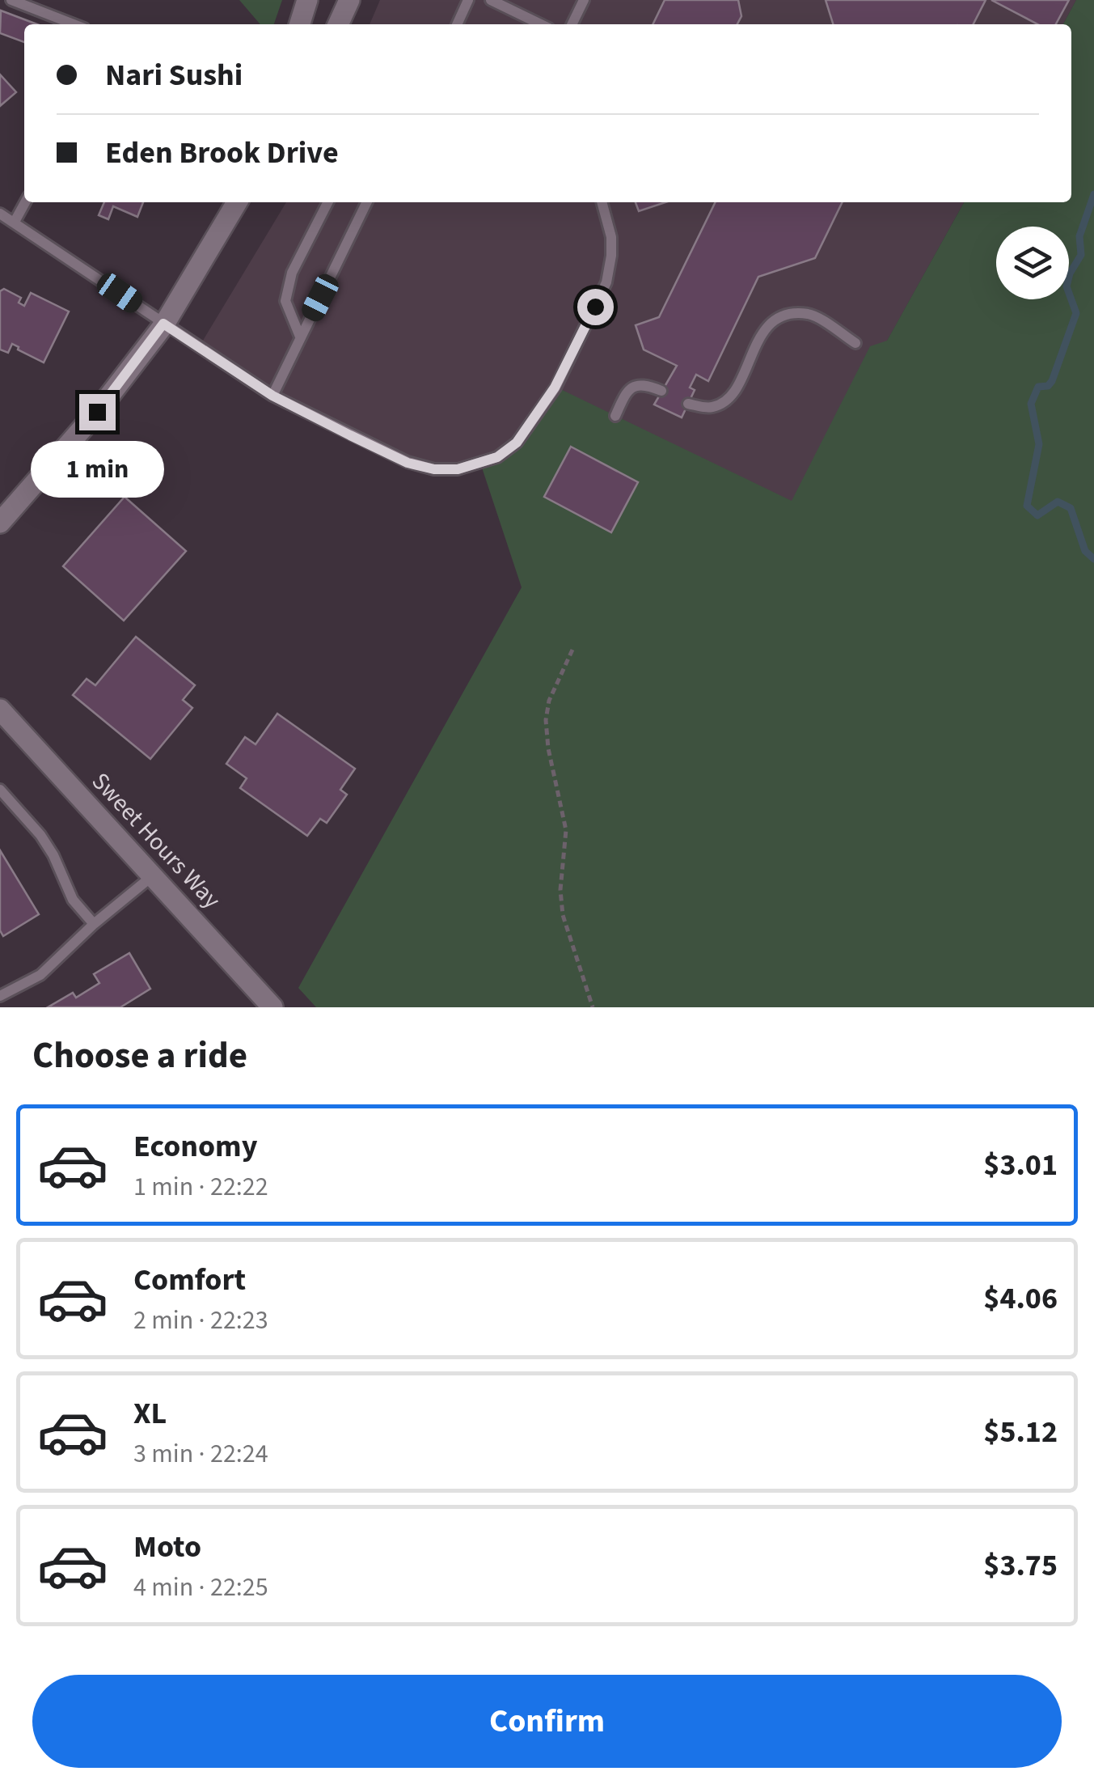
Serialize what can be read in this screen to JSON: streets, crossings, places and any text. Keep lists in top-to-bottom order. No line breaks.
{"streets":{"street":["Sweet Hours Way"]},"page":{"banner":["Nari Sushi","Eden Brook Drive"],"bubble":"1 min","heading":"Choose a ride","list":[{"name":"Economy","note":"1 min · 22:22","value":"$3.01"},{"name":"Comfort","note":"2 min · 22:23","value":"$4.06"},{"name":"XL","note":"3 min · 22:24","value":"$5.12"},{"name":"Moto","note":"4 min · 22:25","value":"$3.75"}],"buttons":"Confirm"}}
